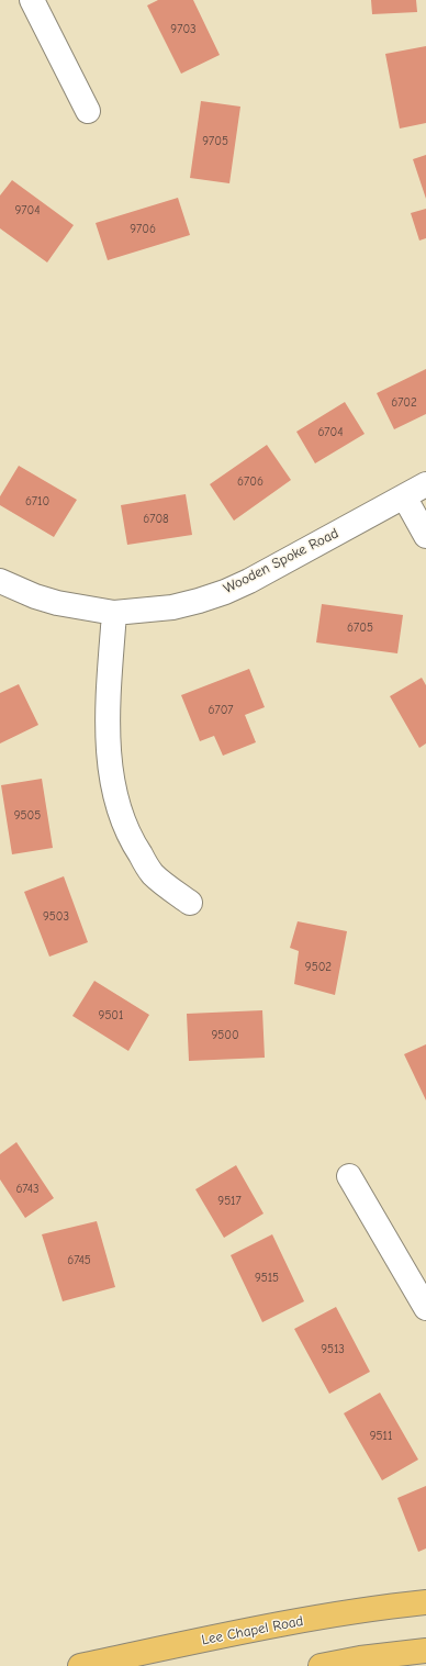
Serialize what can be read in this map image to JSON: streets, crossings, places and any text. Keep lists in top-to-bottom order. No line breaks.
{"streets":{"main road":["Lee Chapel Road"],"street":["Wooden Spoke Road"]},"house_numbers":["9703","9705","9704","9706","6702","6704","6706","6710","6708","6705","6707","9505","9503","9502","9501","9500","6743","9517","6745","9515","9513","9511"]}
